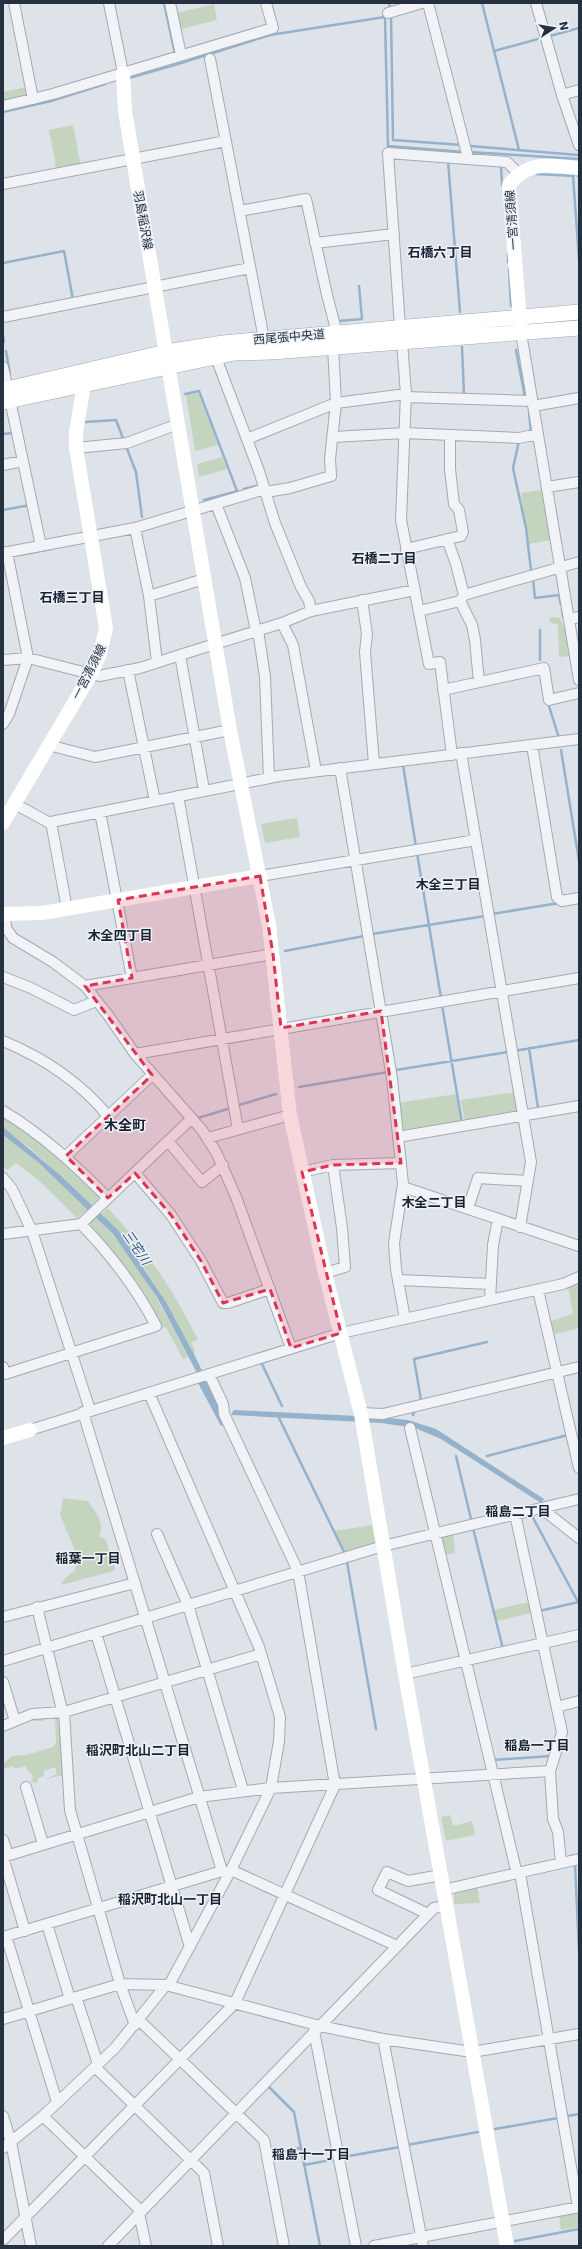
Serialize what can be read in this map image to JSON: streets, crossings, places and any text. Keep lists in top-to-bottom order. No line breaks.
{"streets":{"main road":["西尾張中央道"],"street":["羽島稲沢線","一宮清須線"]},"crossings":[["羽島稲沢線","西尾張中央道"],["一宮清須線","西尾張中央道"]],"districts":["石橋六丁目","石橋二丁目","石橋三丁目","木全三丁目","木全四丁目","木全町","木全二丁目","稲島二丁目","稲葉一丁目","稲島一丁目","稲沢町北山二丁目","稲沢町北山一丁目","稲島十一丁目"],"water":["三宅川"],"north":"right"}
